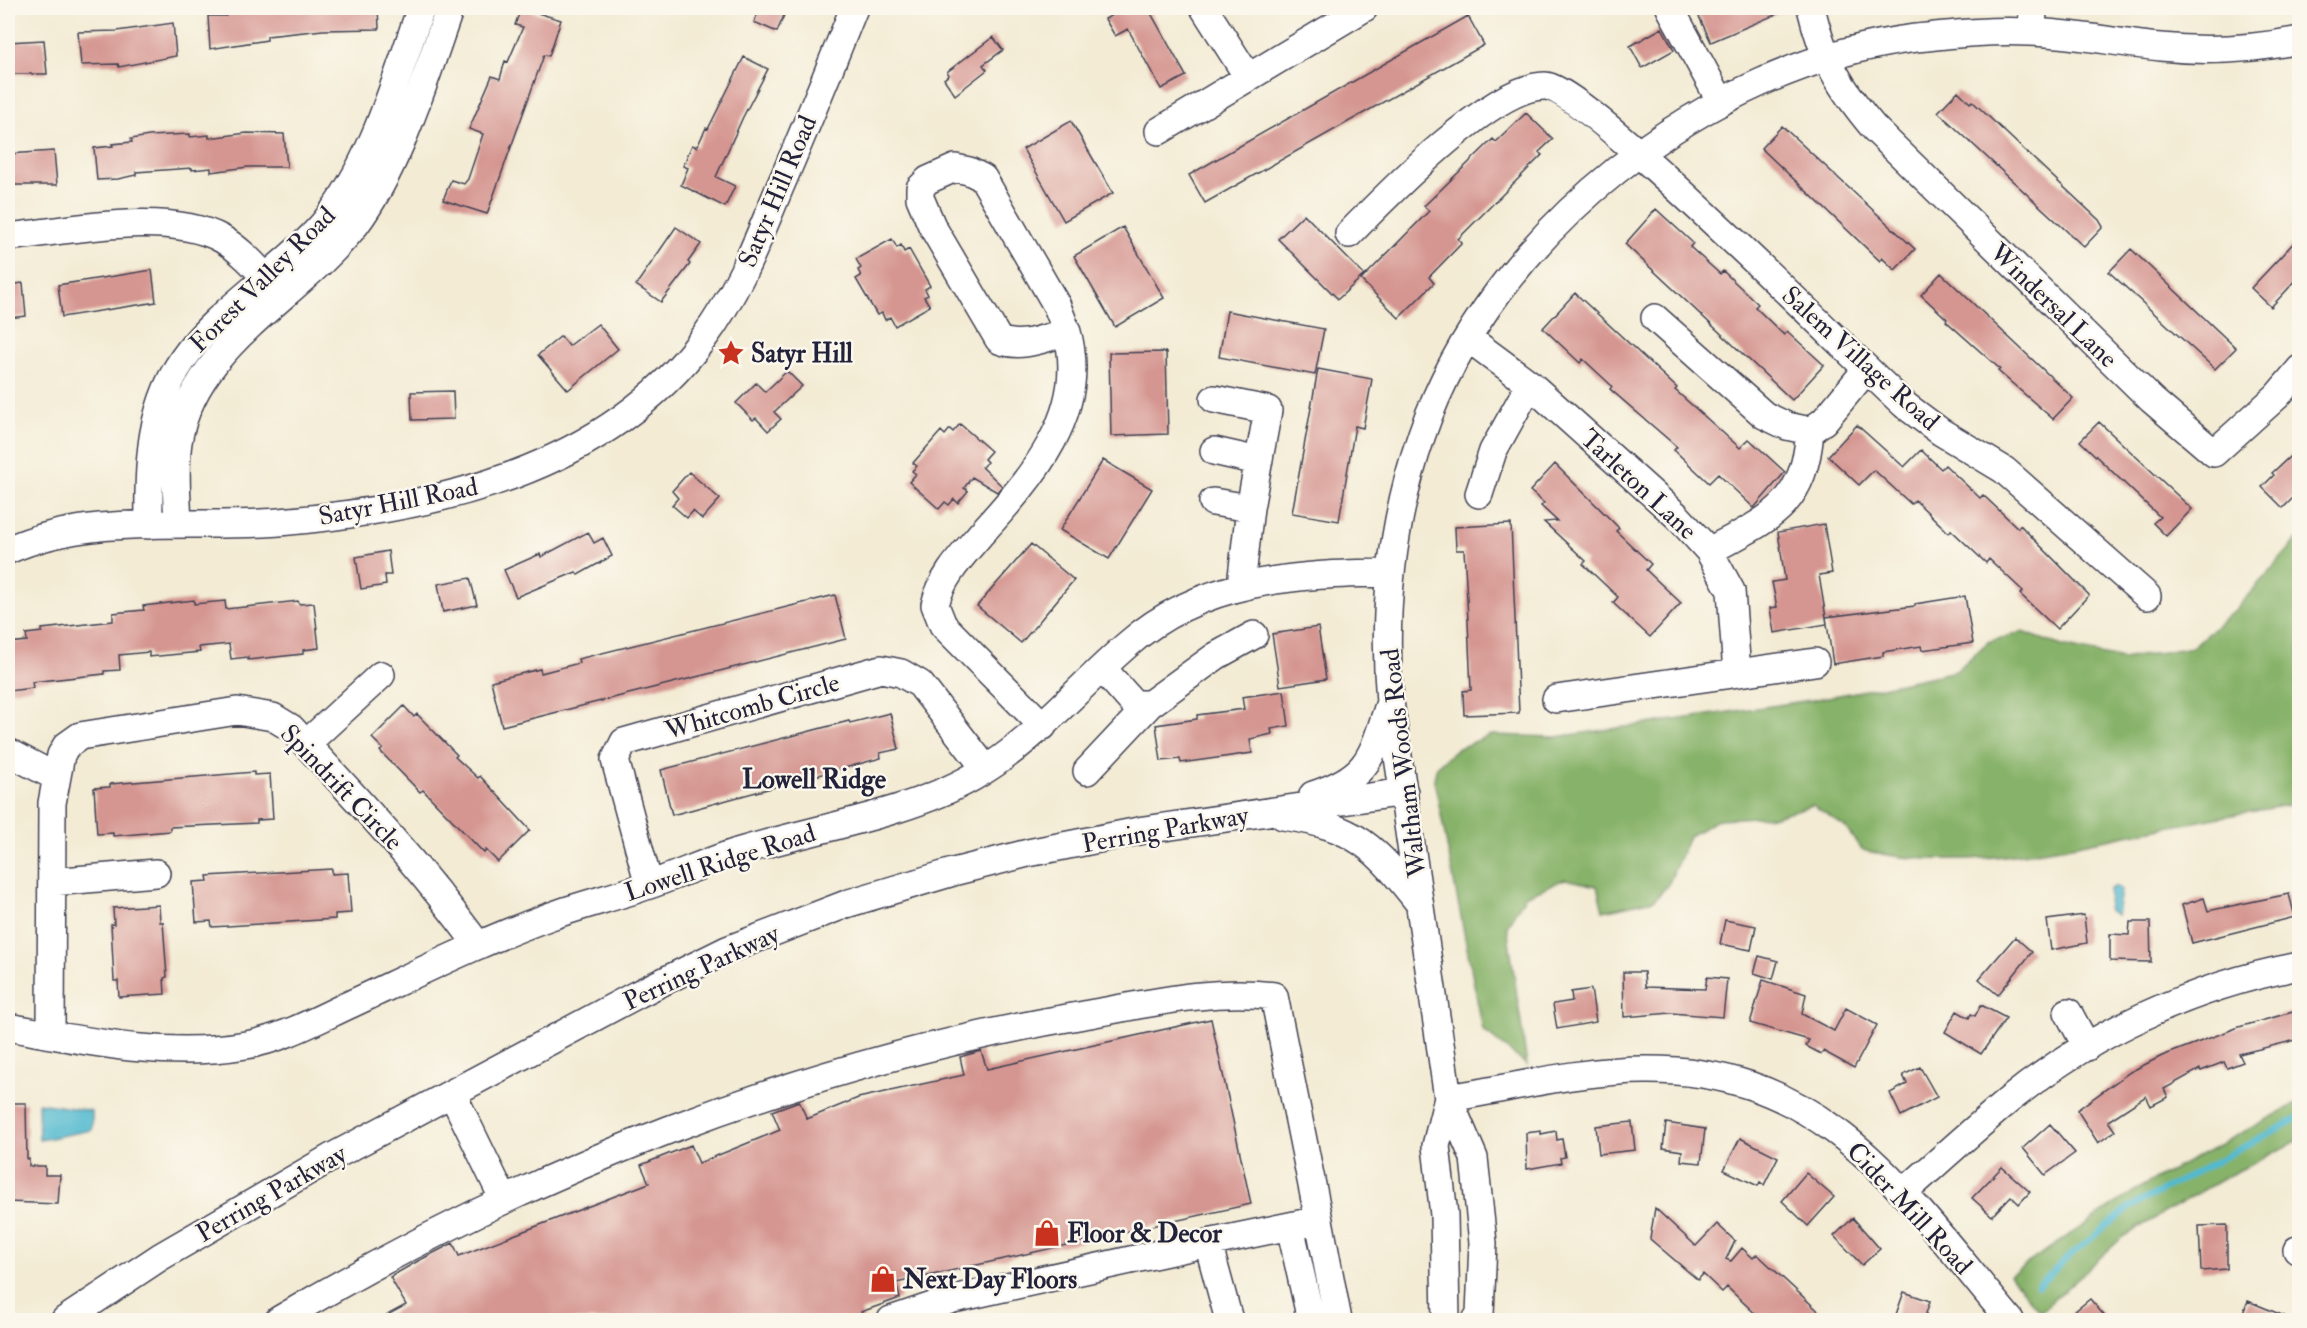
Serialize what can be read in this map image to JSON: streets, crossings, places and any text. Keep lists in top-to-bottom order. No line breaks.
{"streets":{"street":["Satyr Hill Road","Forest Valley Road","Windersal Lane","Salem Village Road","Tarleton Lane","Whitcomb Circle","Waltham Woods Road","Spindrift Circle","Perring Parkway","Lowell Ridge Road","Cider Mill Road"]},"crossings":[["Satyr Hill Road","Forest Valley Road"],["Windersal Lane","Waltham Woods Road"],["Salem Village Road","Waltham Woods Road"],["Tarleton Lane","Waltham Woods Road"],["Whitcomb Circle","Lowell Ridge Road"],["Waltham Woods Road","Perring Parkway"],["Waltham Woods Road","Lowell Ridge Road"],["Waltham Woods Road","Cider Mill Road"],["Spindrift Circle","Lowell Ridge Road"]],"districts":["Lowell Ridge"],"places":{"place":["Satyr Hill"],"shop":["Floor & Decor","Next Day Floors"]}}
